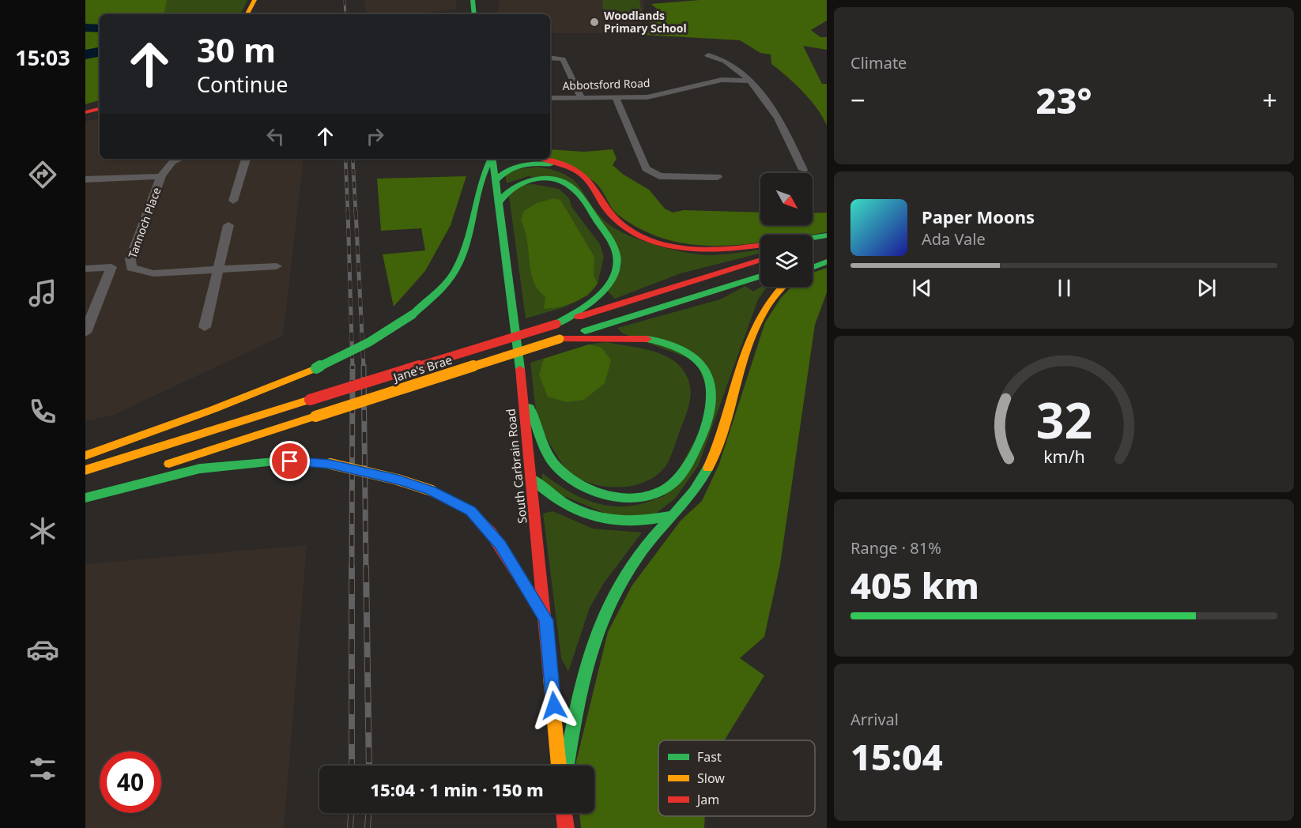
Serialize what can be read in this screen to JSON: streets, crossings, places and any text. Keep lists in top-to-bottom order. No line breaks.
{"streets":{"main road":["Jane's Brae","South Carbrain Road"],"street":["Abbotsford Road","Tannoch Place"]},"places":["Woodlands Primary School"],"legend":["Fast","Slow","Jam"],"north":"bottom right","page":{"tabs":"15:03","tile":["Climate",["Range · 81%","405 km"],["Arrival","15:04"]],"turn":["30 m","Continue"],"heat":["−","23°","+"],"song":["Paper Moons","Ada Vale"],"limit":"40","trip":"15:04 · 1 min · 150 m","gauge":["32","km/h"]}}
